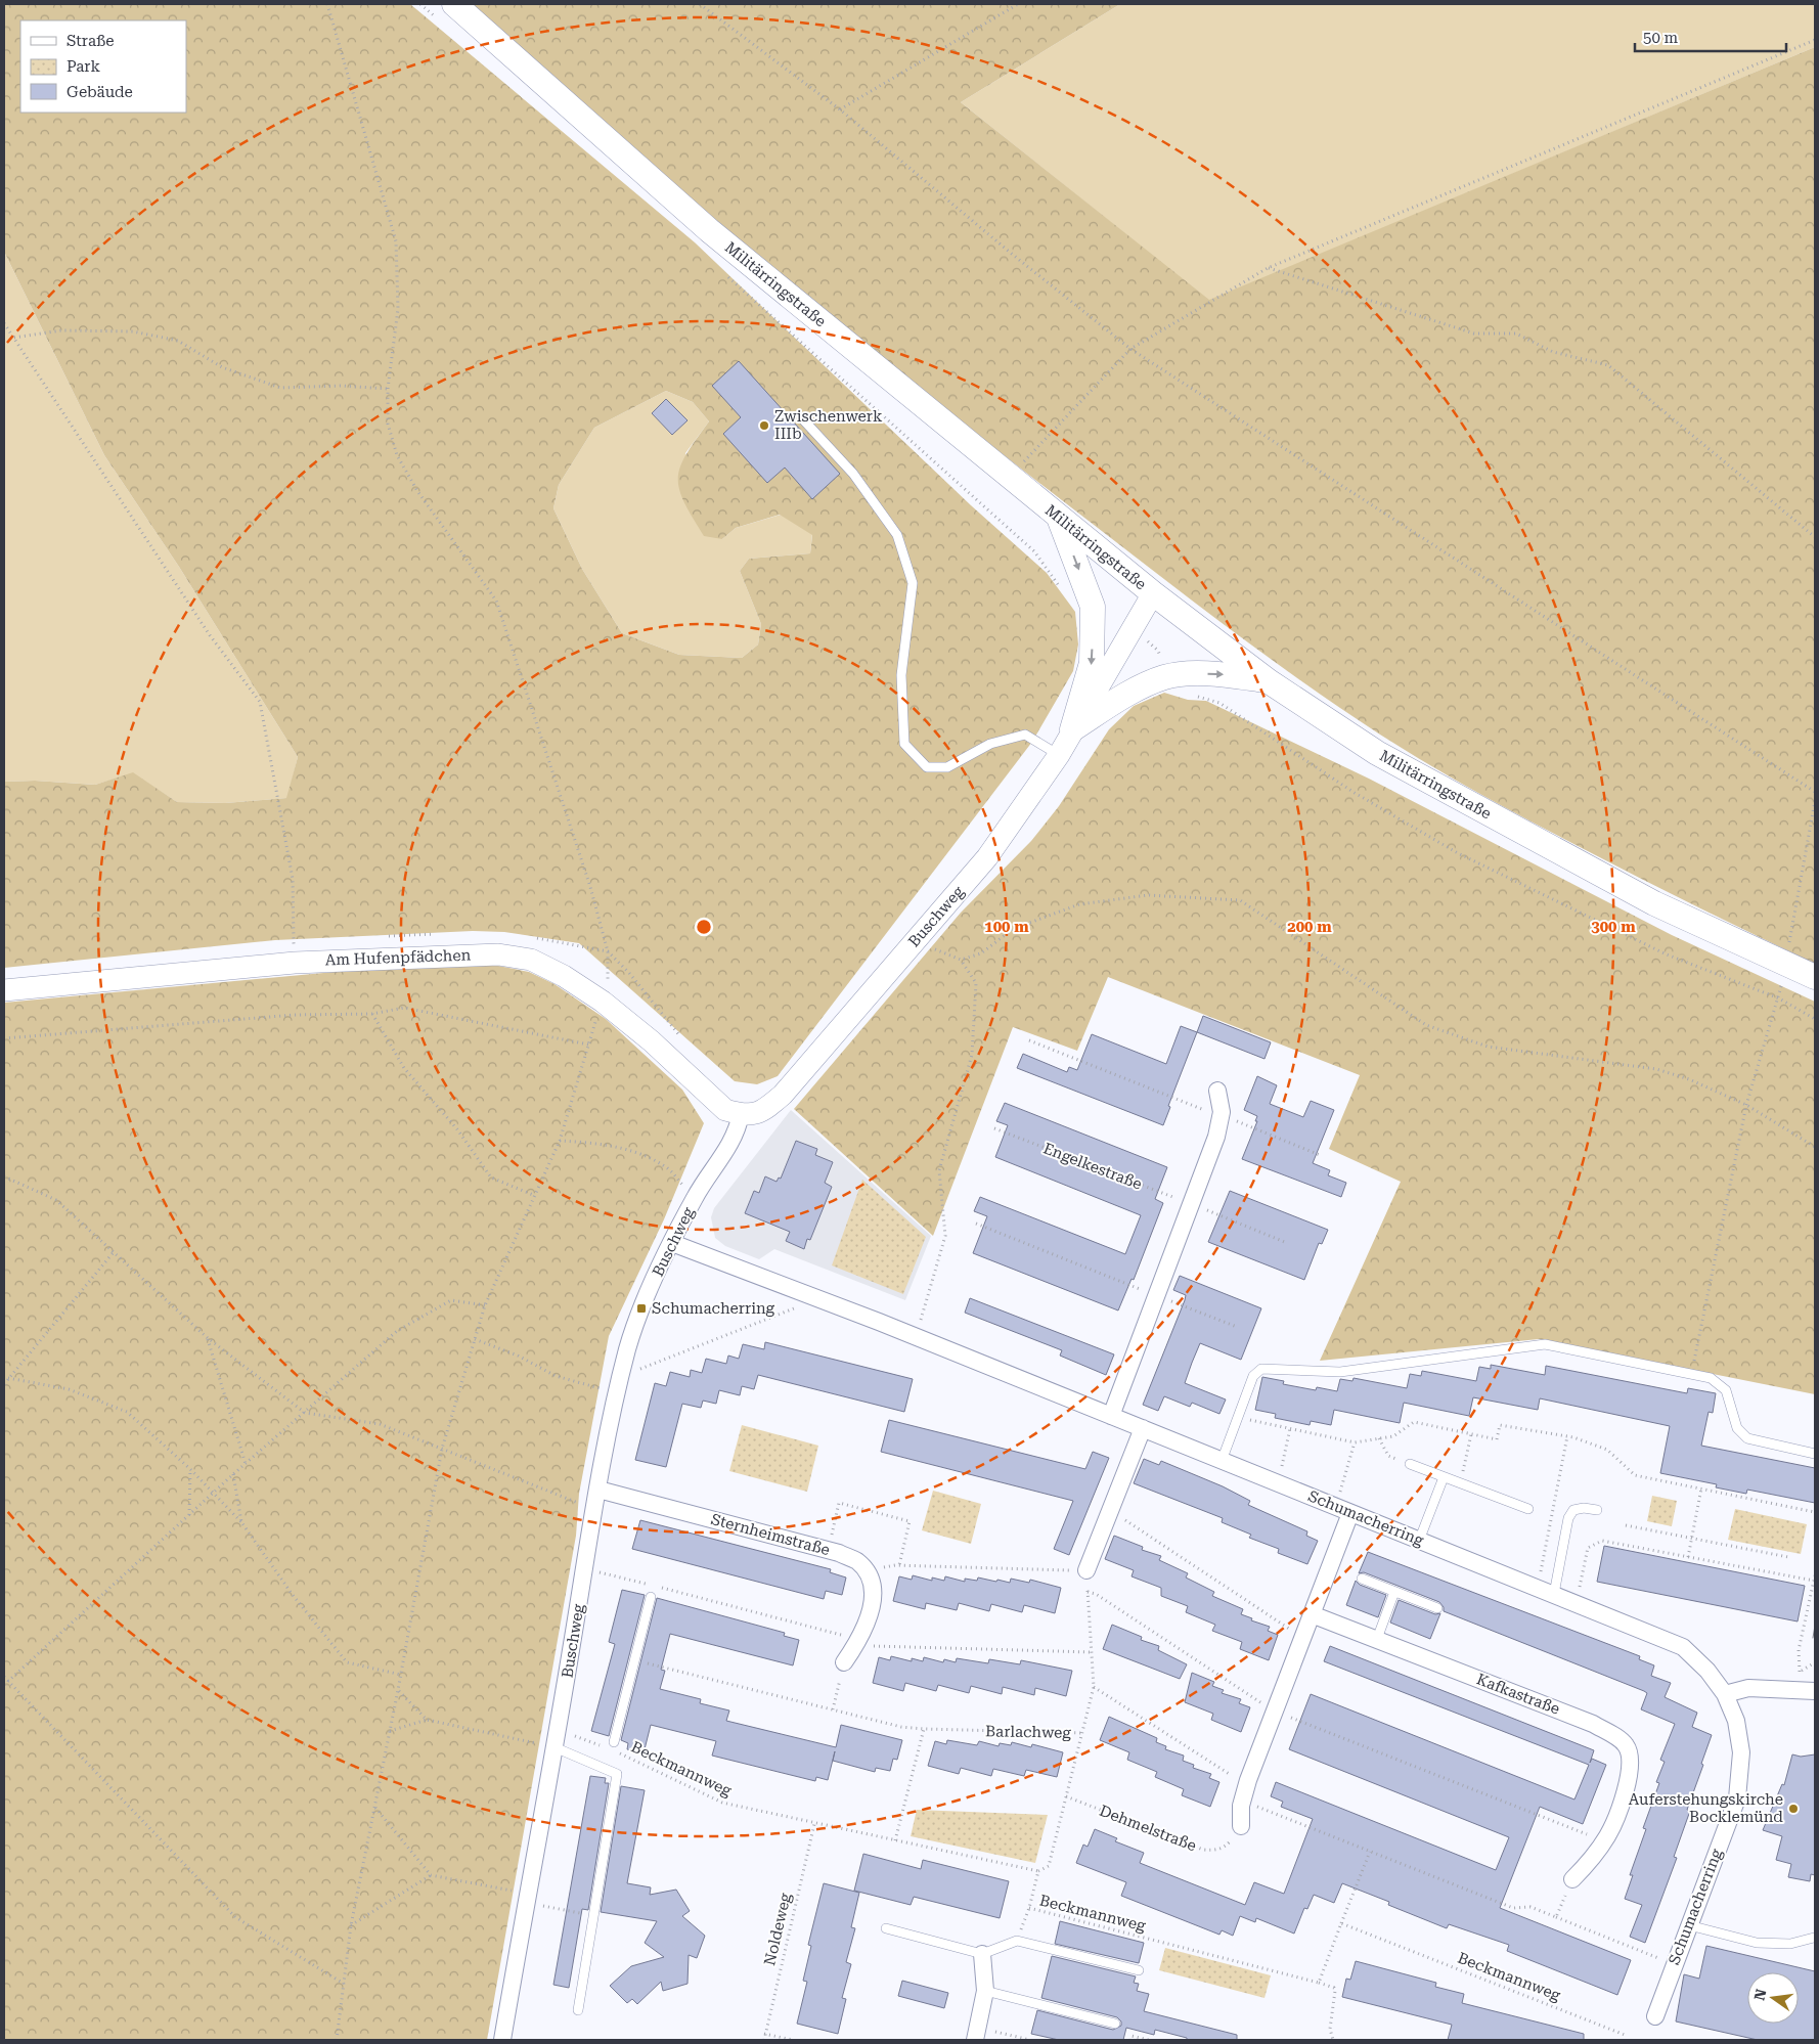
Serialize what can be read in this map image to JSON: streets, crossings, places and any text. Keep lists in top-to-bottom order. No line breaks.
{"streets":{"main road":["Militärringstraße"],"street":["Buschweg","Am Hufenpfädchen","Schumacherring","Sternheimstraße","Kafkastraße"],"path":["Engelkestraße","Barlachweg","Beckmannweg","Dehmelstraße","Noldeweg"]},"crossings":[["Militärringstraße","Buschweg"],["Buschweg","Am Hufenpfädchen"],["Buschweg","Schumacherring"],["Buschweg","Sternheimstraße"],["Buschweg","Beckmannweg"],["Beckmannweg","Noldeweg"]],"places":{"other":["Zwischenwerk IIIb","Auferstehungskirche Bocklemünd"],"transit":["Schumacherring"]},"legend":["Straße","Park","Gebäude"],"scale_bar":"50 m","north":"left","rings":["100 m","200 m","300 m"]}
